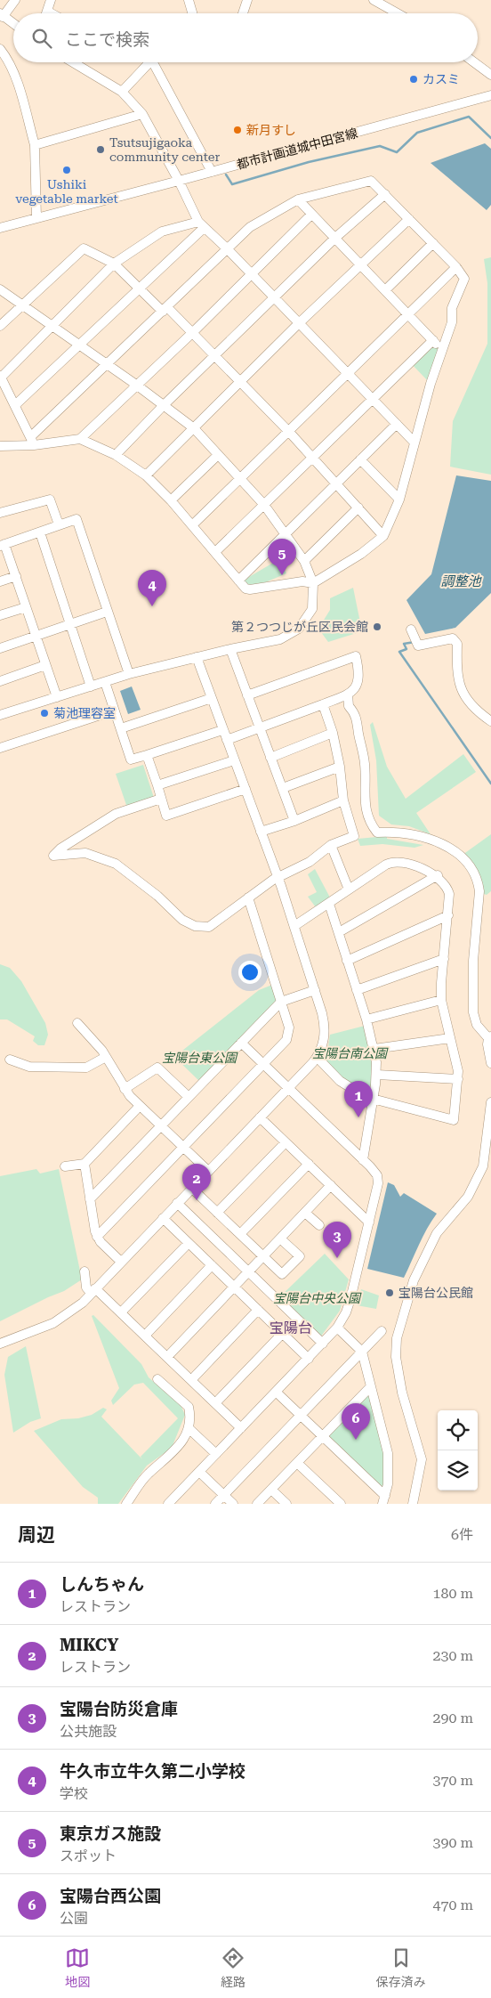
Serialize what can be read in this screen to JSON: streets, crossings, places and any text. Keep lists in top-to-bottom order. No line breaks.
{"streets":{"street":["都市計画道城中田宮線"]},"districts":["宝陽台"],"water":["調整池"],"parks":["宝陽台南公園","宝陽台東公園","宝陽台中央公園"],"places":["カスミ","新月すし","Tsutsujigaoka community center","Ushiki vegetable market","第２つつじが丘区民会館","菊池理容室","宝陽台公民館"],"page":{"search":"ここで検索","pins":["5","4","1","2","3","6"],"heading":["周辺","6件"],"list":[{"mark":"1","name":"しんちゃん","note":"レストラン","value":"180 m"},{"mark":"2","name":"MIKCY","note":"レストラン","value":"230 m"},{"mark":"3","name":"宝陽台防災倉庫","note":"公共施設","value":"290 m"},{"mark":"4","name":"牛久市立牛久第二小学校","note":"学校","value":"370 m"},{"mark":"5","name":"東京ガス施設","note":"スポット","value":"390 m"},{"mark":"6","name":"宝陽台西公園","note":"公園","value":"470 m"}],"nav":["地図","経路","保存済み"]}}
